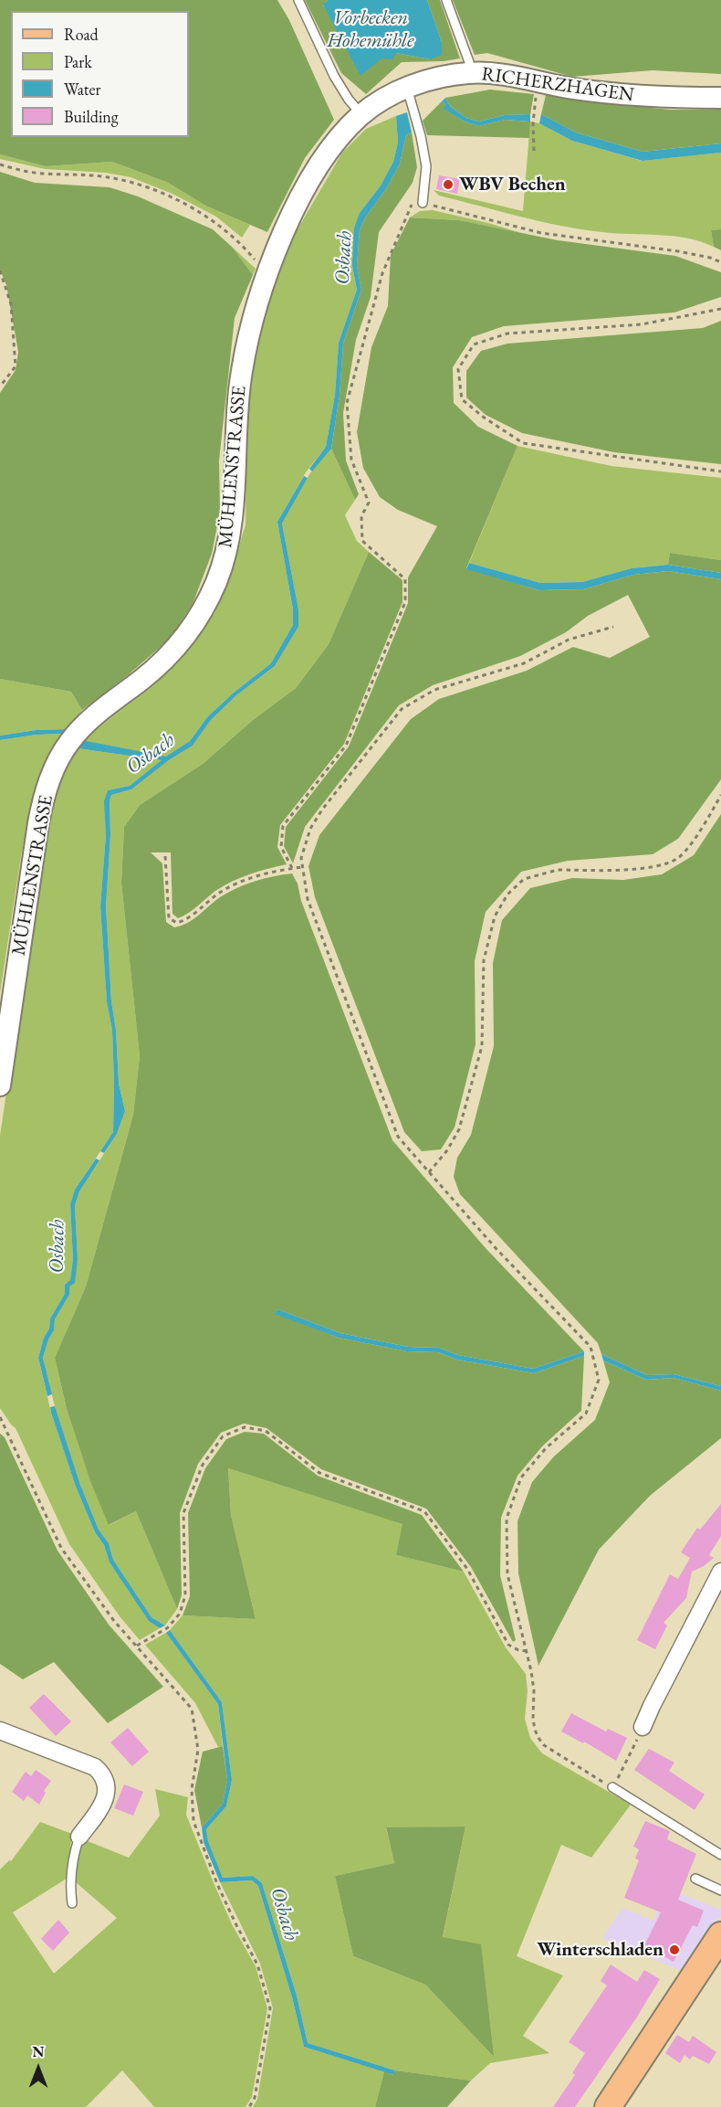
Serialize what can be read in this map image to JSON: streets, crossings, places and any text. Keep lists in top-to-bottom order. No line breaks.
{"streets":{"street":["RICHERZHAGEN","MÜHLENSTRASSE"]},"crossings":[["RICHERZHAGEN","MÜHLENSTRASSE"]],"water":["Vorbecken Hohemühle","Osbach"],"places":["WBV Bechen","Winterschladen"],"legend":["Road","Park","Water","Building"],"north":"top"}
